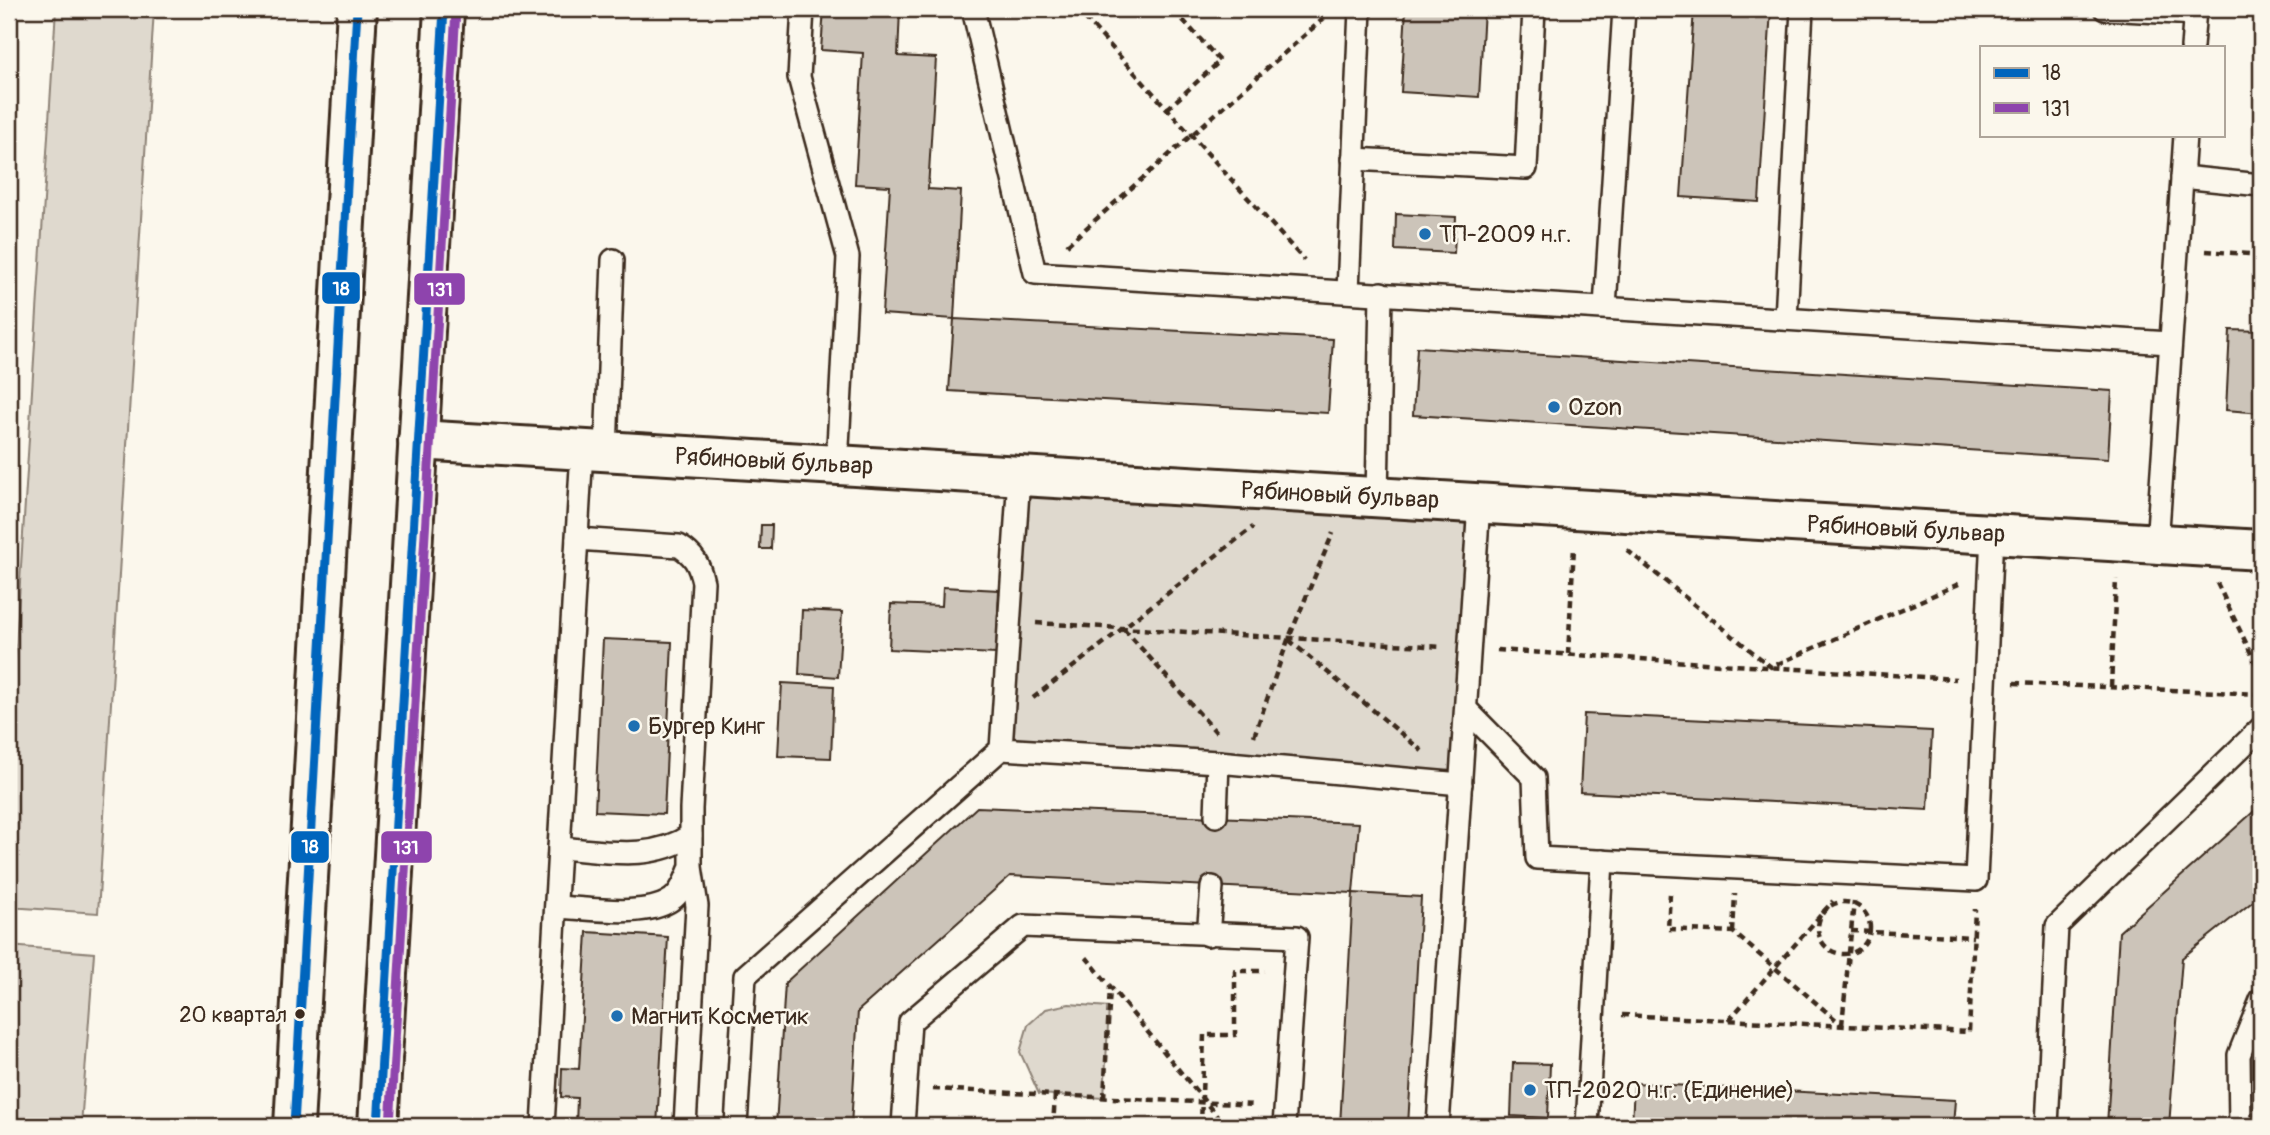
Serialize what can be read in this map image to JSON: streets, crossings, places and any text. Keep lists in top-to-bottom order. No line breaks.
{"streets":{"main road":["Рябиновый бульвар"]},"places":["ТП-2009 н.г.","Ozon","Бургер Кинг","20 квартал","Магнит Косметик","ТП-2020 н.г. (Единение)"],"lines":["transit line 18","transit line 131"],"legend":["18","131"]}
